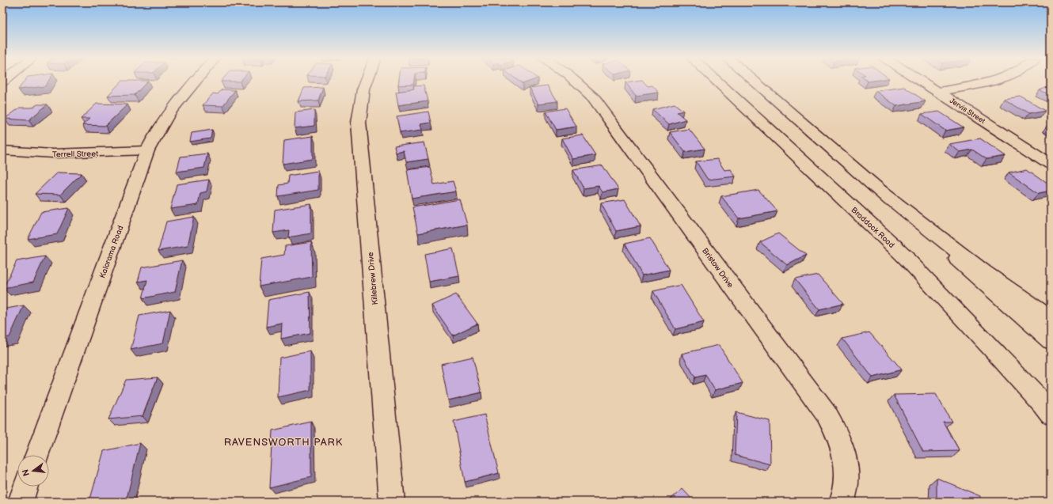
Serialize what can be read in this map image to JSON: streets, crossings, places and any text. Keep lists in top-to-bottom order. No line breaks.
{"streets":{"main road":["Jervis Street","Terrell Street","Braddock Road","Kalorama Road","Bristow Drive","Killebrew Drive"]},"crossings":[["Terrell Street","Kalorama Road"]],"districts":["RAVENSWORTH PARK"],"north":"left"}
